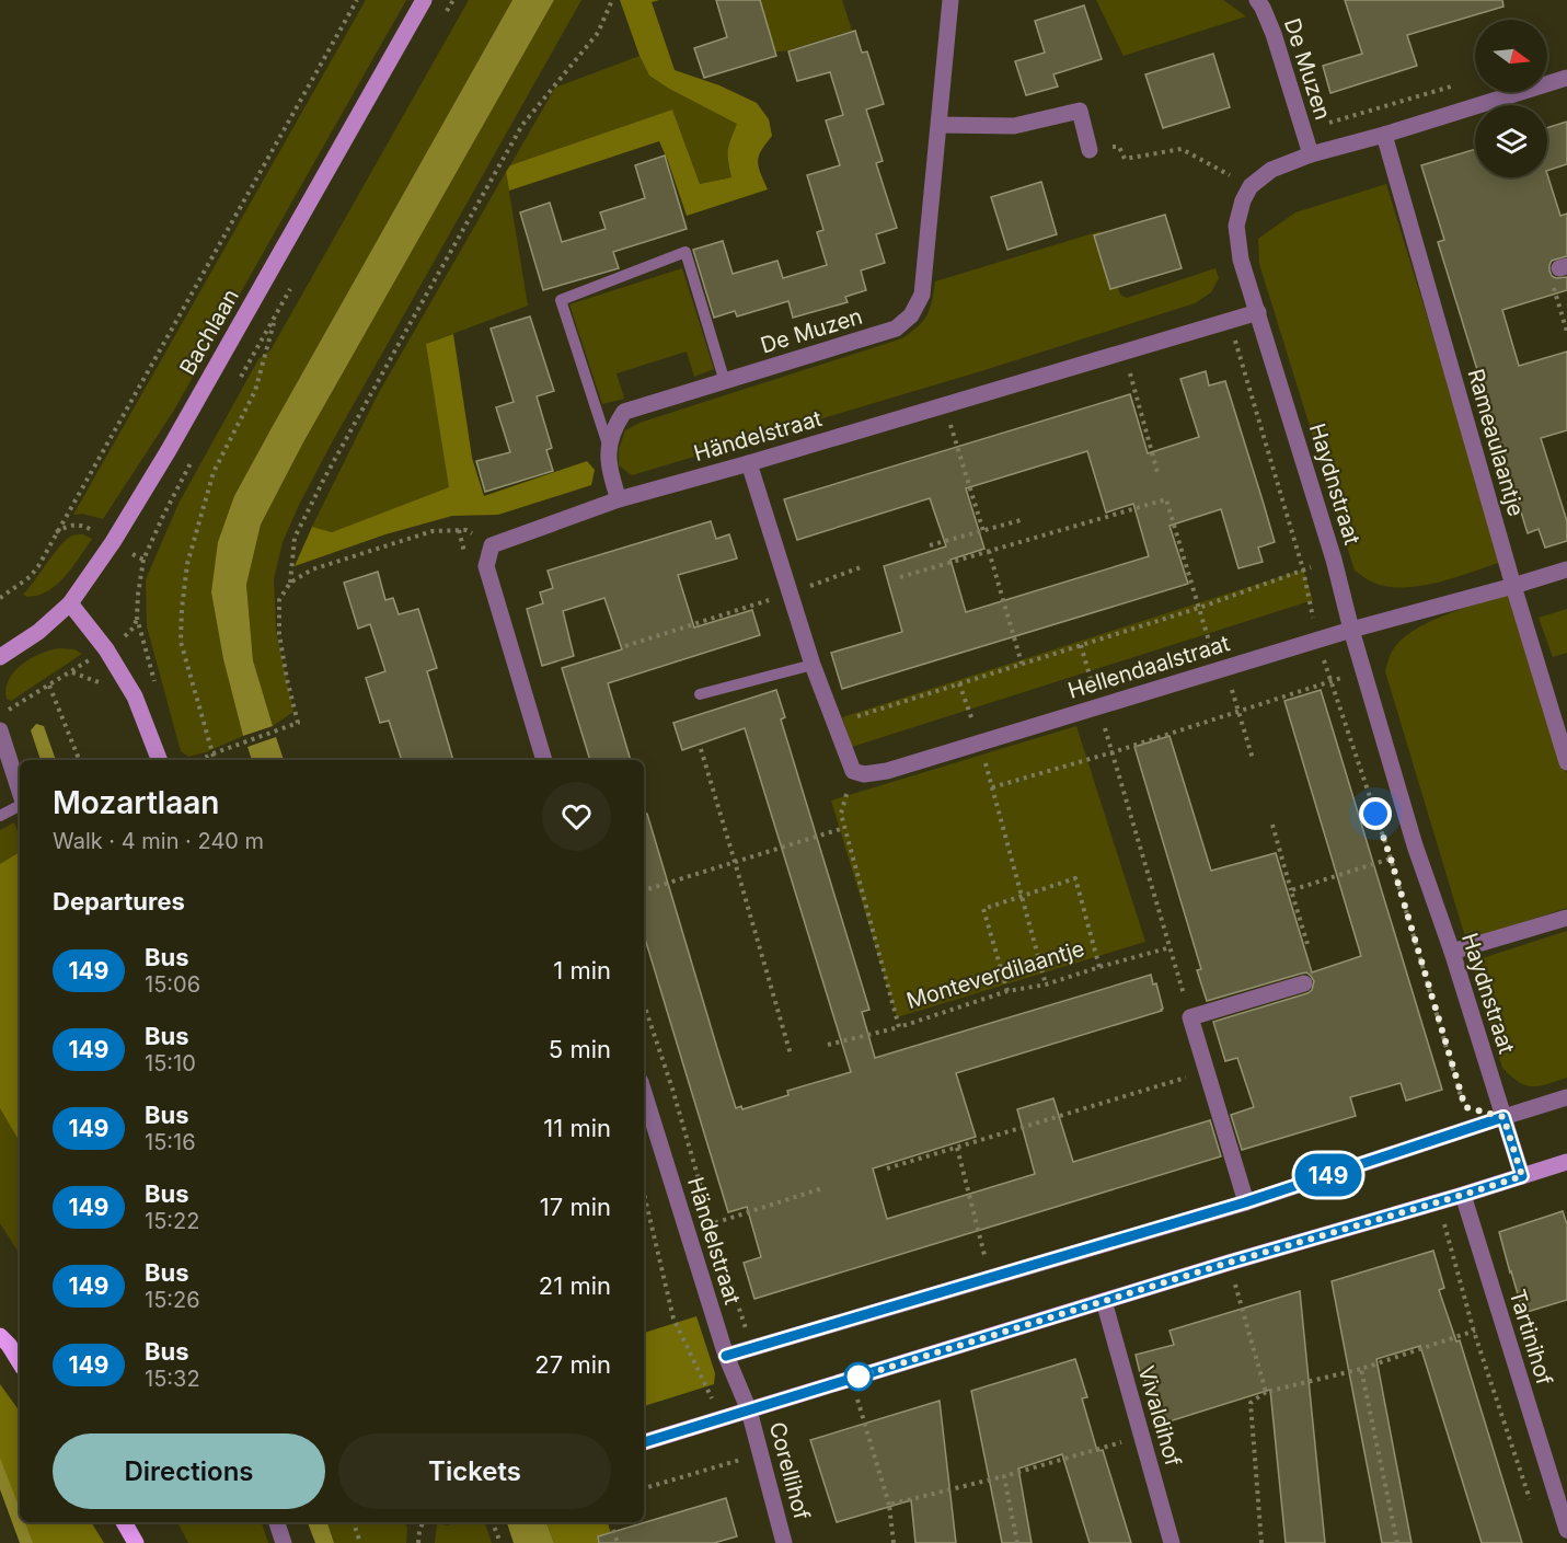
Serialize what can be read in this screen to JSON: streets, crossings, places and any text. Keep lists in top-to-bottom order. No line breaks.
{"streets":{"street":["De Muzen","Bachlaan","Händelstraat","Rameaulaantje","Haydnstraat","Hellendaalstraat","Tartinihof","Vivaldihof","Corellihof"],"path":["Monteverdilaantje"]},"crossings":[["De Muzen","Händelstraat"],["Händelstraat","Haydnstraat"],["Händelstraat","Corellihof"],["Rameaulaantje","Hellendaalstraat"],["Haydnstraat","Hellendaalstraat"],["Hellendaalstraat","Monteverdilaantje"]],"lines":["bus line 149"],"north":"right","page":{"on_map":"149","heading":[["Mozartlaan","Walk · 4 min · 240 m"],"Departures"],"list":[{"mark":"149","name":"Bus","note":"15:06","value":"1 min"},{"mark":"149","name":"Bus","note":"15:10","value":"5 min"},{"mark":"149","name":"Bus","note":"15:16","value":"11 min"},{"mark":"149","name":"Bus","note":"15:22","value":"17 min"},{"mark":"149","name":"Bus","note":"15:26","value":"21 min"},{"mark":"149","name":"Bus","note":"15:32","value":"27 min"}],"buttons":["Directions","Tickets"]}}
